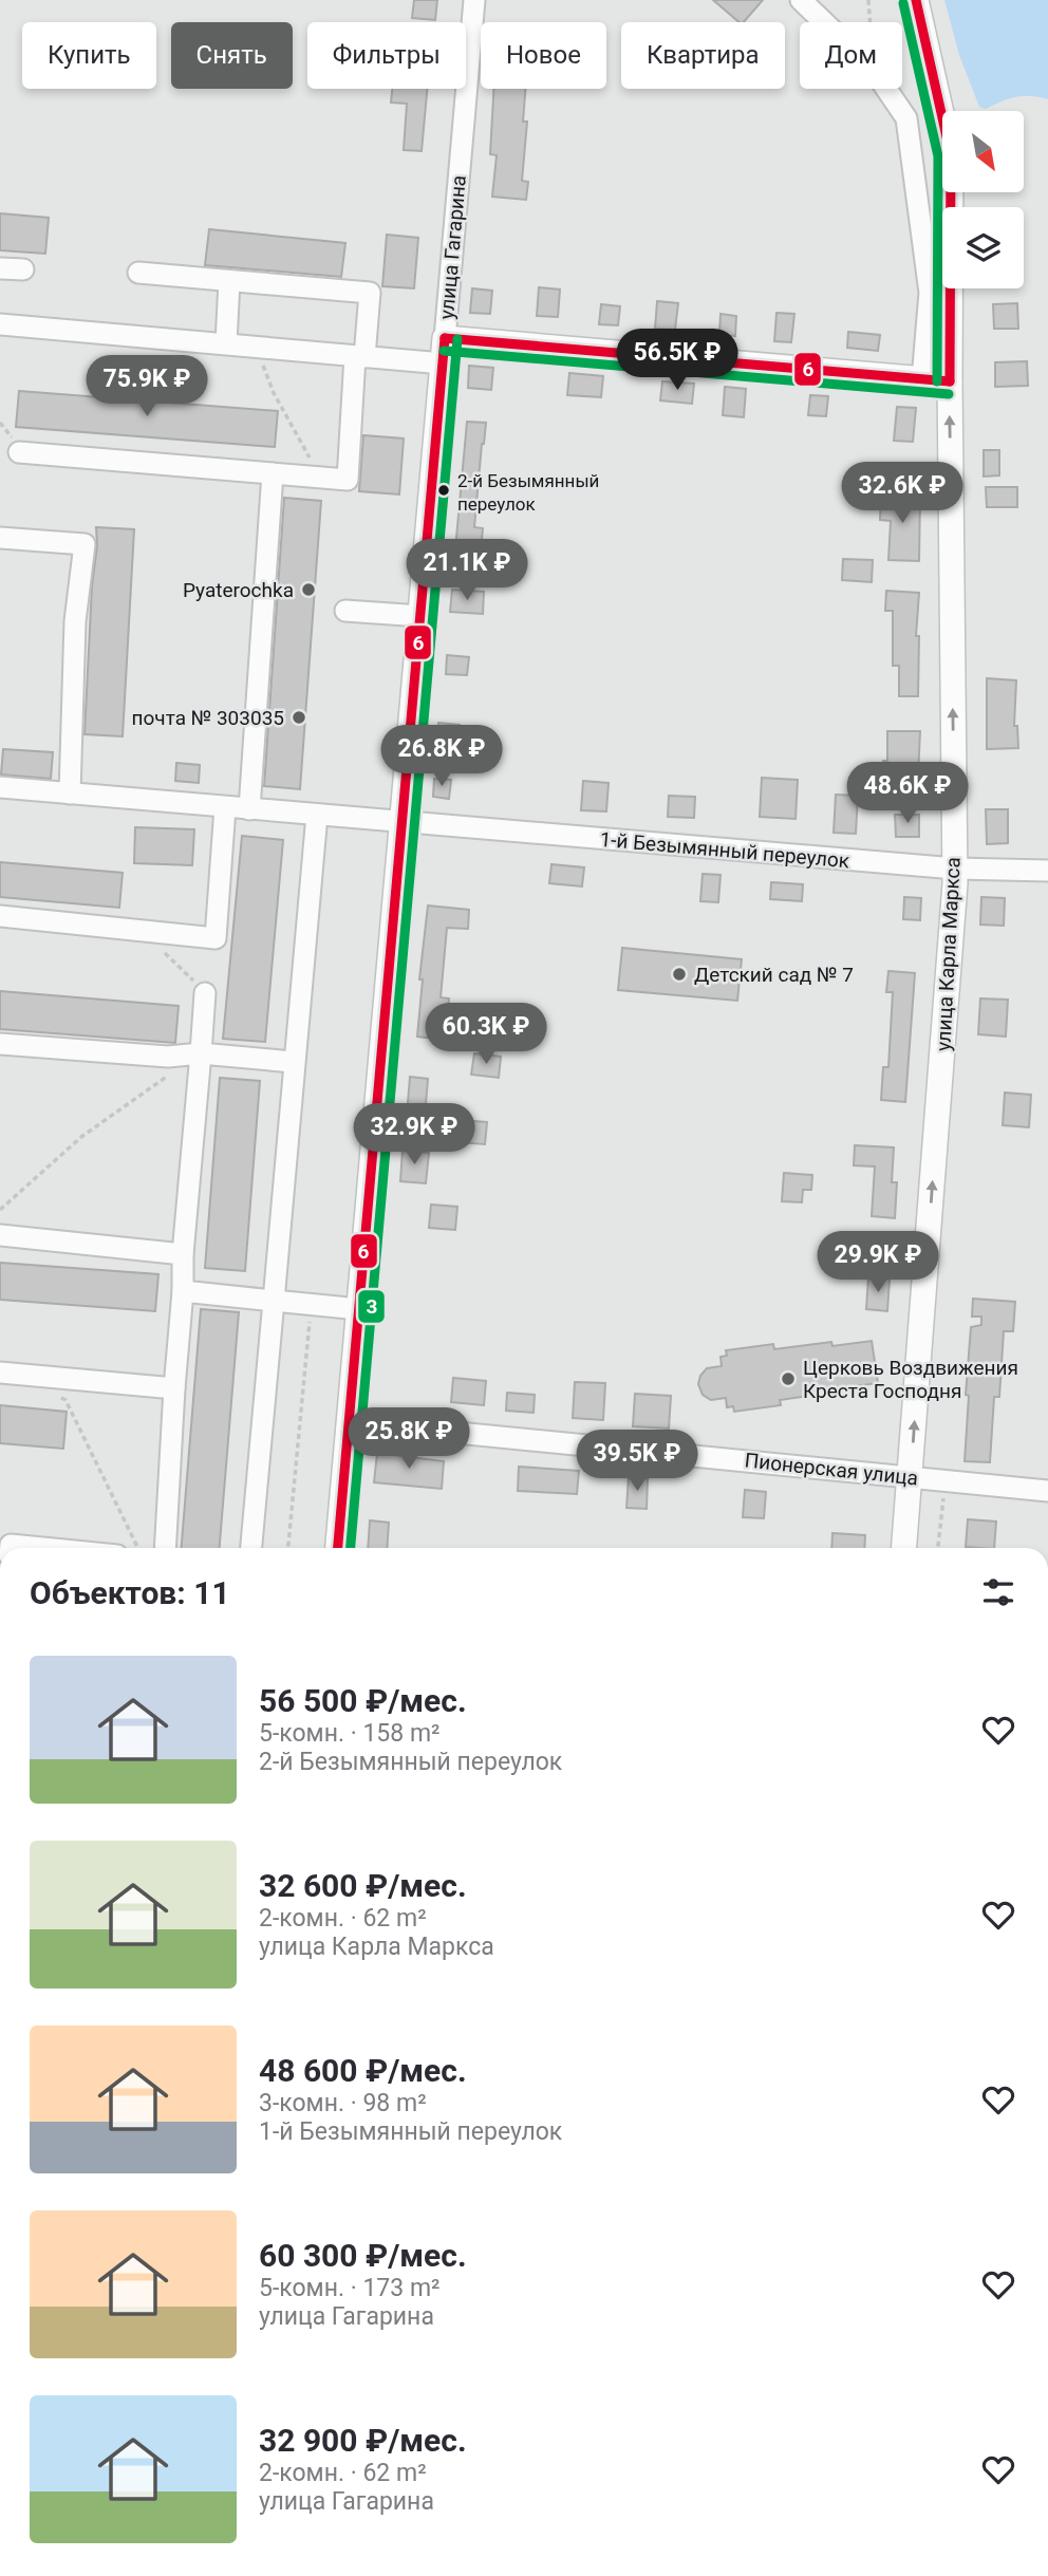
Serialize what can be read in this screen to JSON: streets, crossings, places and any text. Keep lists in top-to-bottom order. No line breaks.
{"streets":{"main road":["улица Гагарина","улица Карла Маркса"],"street":["1-й Безымянный переулок","Пионерская улица"]},"crossings":[["улица Гагарина","1-й Безымянный переулок"],["улица Гагарина","Пионерская улица"],["1-й Безымянный переулок","улица Карла Маркса"],["улица Карла Маркса","Пионерская улица"]],"one_way":["улица Карла Маркса"],"places":["2-й Безымянный переулок","Pyaterochka","почта № 303035","Детский сад № 7","Церковь Воздвижения Креста Господня"],"lines":["transit line 6","transit line 3"],"north":"bottom right","page":{"chip":["Купить","Снять","Фильтры","Новое","Квартира","Дом"],"price":["56.5K ₽","75.9K ₽","32.6K ₽","21.1K ₽","26.8K ₽","48.6K ₽","60.3K ₽","32.9K ₽","29.9K ₽","25.8K ₽","39.5K ₽"],"heading":"Объектов: 11","list":[{"name":"56 500 ₽/мес.","note":"5-комн. · 158 m² · 2-й Безымянный переулок"},{"name":"32 600 ₽/мес.","note":"2-комн. · 62 m² · улица Карла Маркса"},{"name":"48 600 ₽/мес.","note":"3-комн. · 98 m² · 1-й Безымянный переулок"},{"name":"60 300 ₽/мес.","note":"5-комн. · 173 m² · улица Гагарина"},{"name":"32 900 ₽/мес.","note":"2-комн. · 62 m² · улица Гагарина"}]}}
